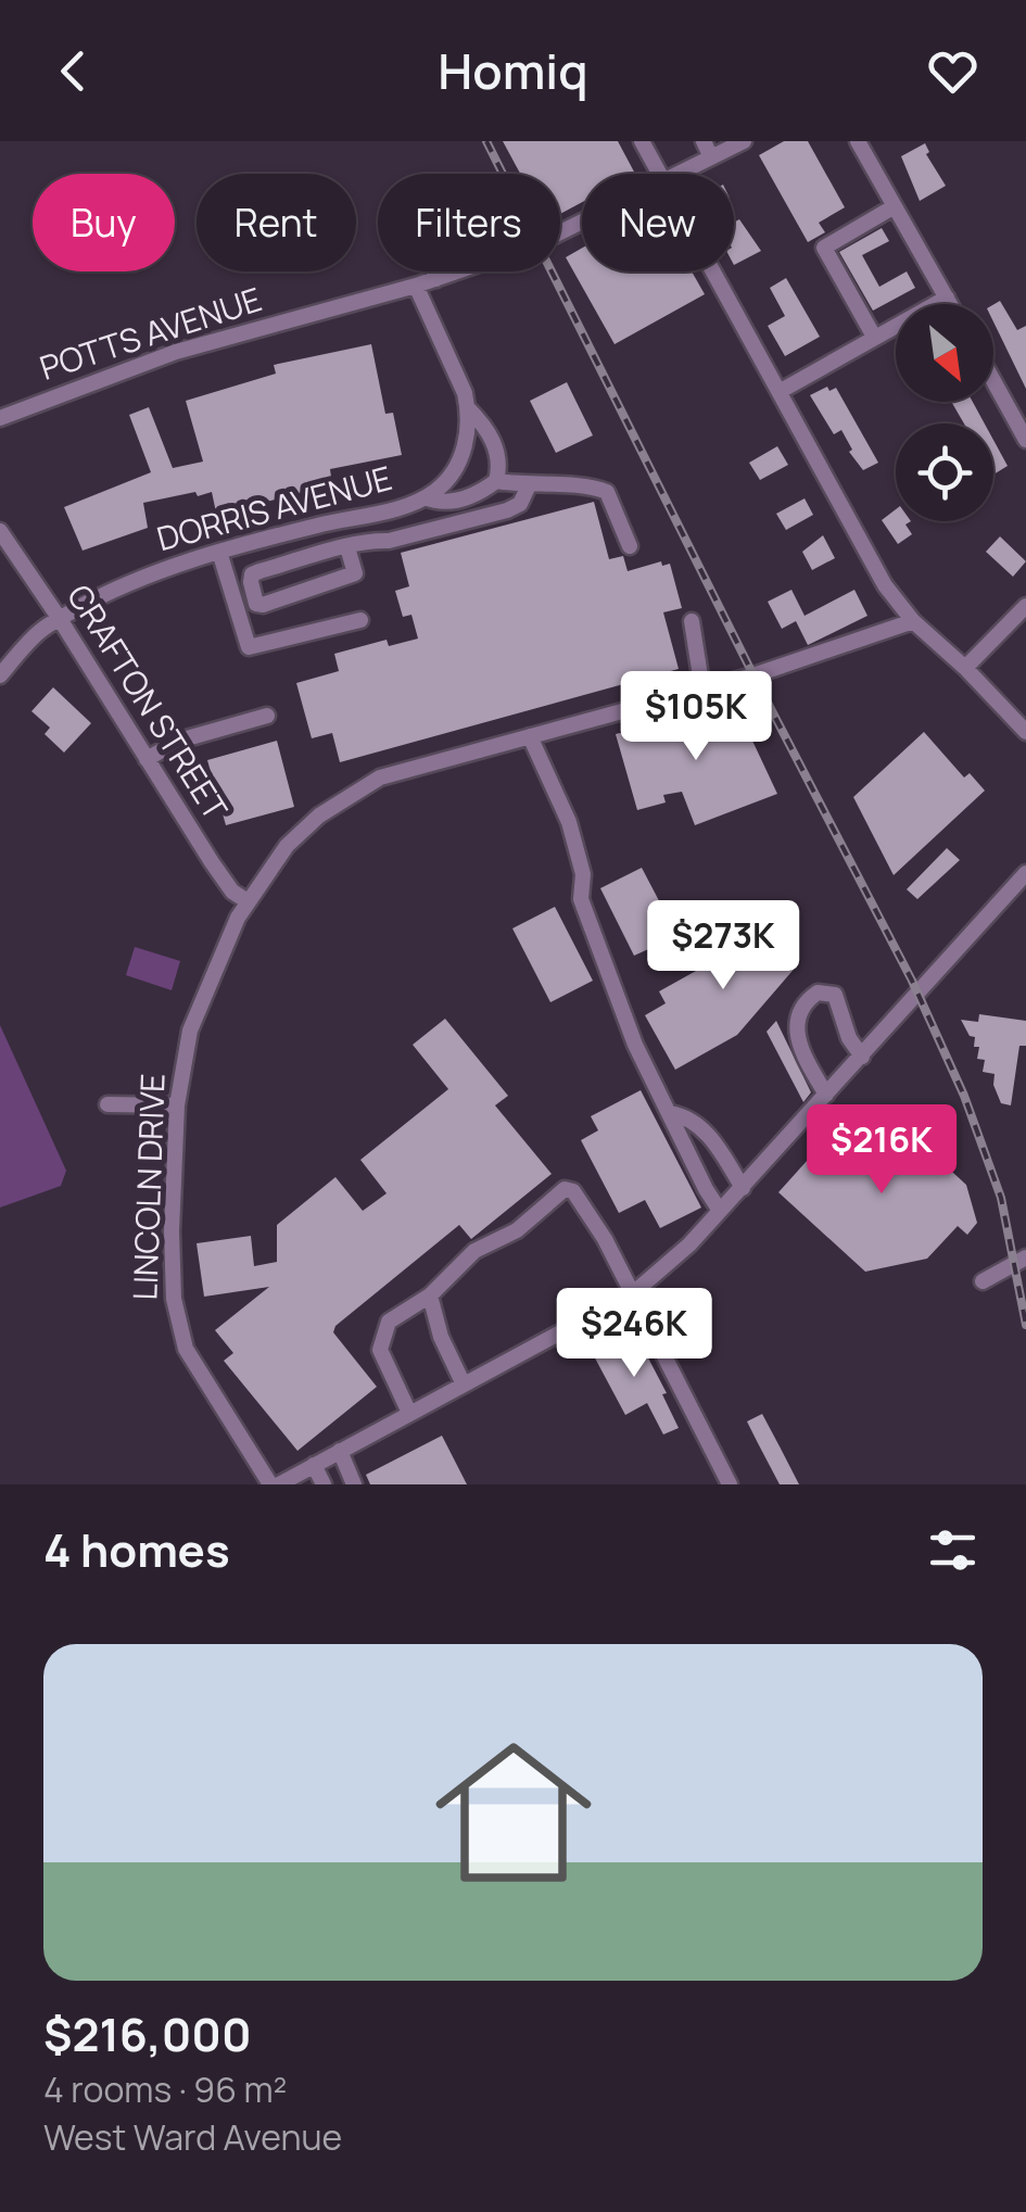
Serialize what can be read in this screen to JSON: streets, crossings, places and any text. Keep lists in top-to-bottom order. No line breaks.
{"streets":{"street":["POTTS AVENUE","DORRIS AVENUE","CRAFTON STREET","LINCOLN DRIVE"]},"crossings":[["DORRIS AVENUE","CRAFTON STREET"],["CRAFTON STREET","LINCOLN DRIVE"]],"north":"bottom right","page":{"header":"Homiq","chip":["Buy","Rent","Filters","New"],"price":["$105K","$273K","$216K","$246K"],"heading":"4 homes","list":[{"name":"$216,000","note":"4 rooms · 96 m² · West Ward Avenue"}]}}
